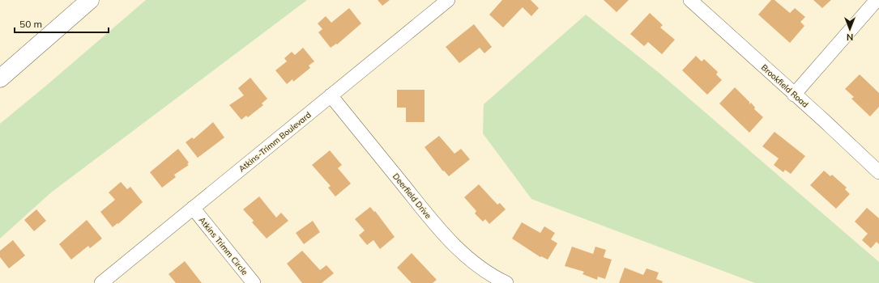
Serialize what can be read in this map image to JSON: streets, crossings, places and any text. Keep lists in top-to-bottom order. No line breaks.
{"streets":{"street":["Brookfield Road","Atkins-Trimm Boulevard","Deerfield Drive","Atkins Trimm Circle"]},"crossings":[["Atkins-Trimm Boulevard","Deerfield Drive"],["Atkins-Trimm Boulevard","Atkins Trimm Circle"]],"scale_bar":"50 m","north":"bottom"}
